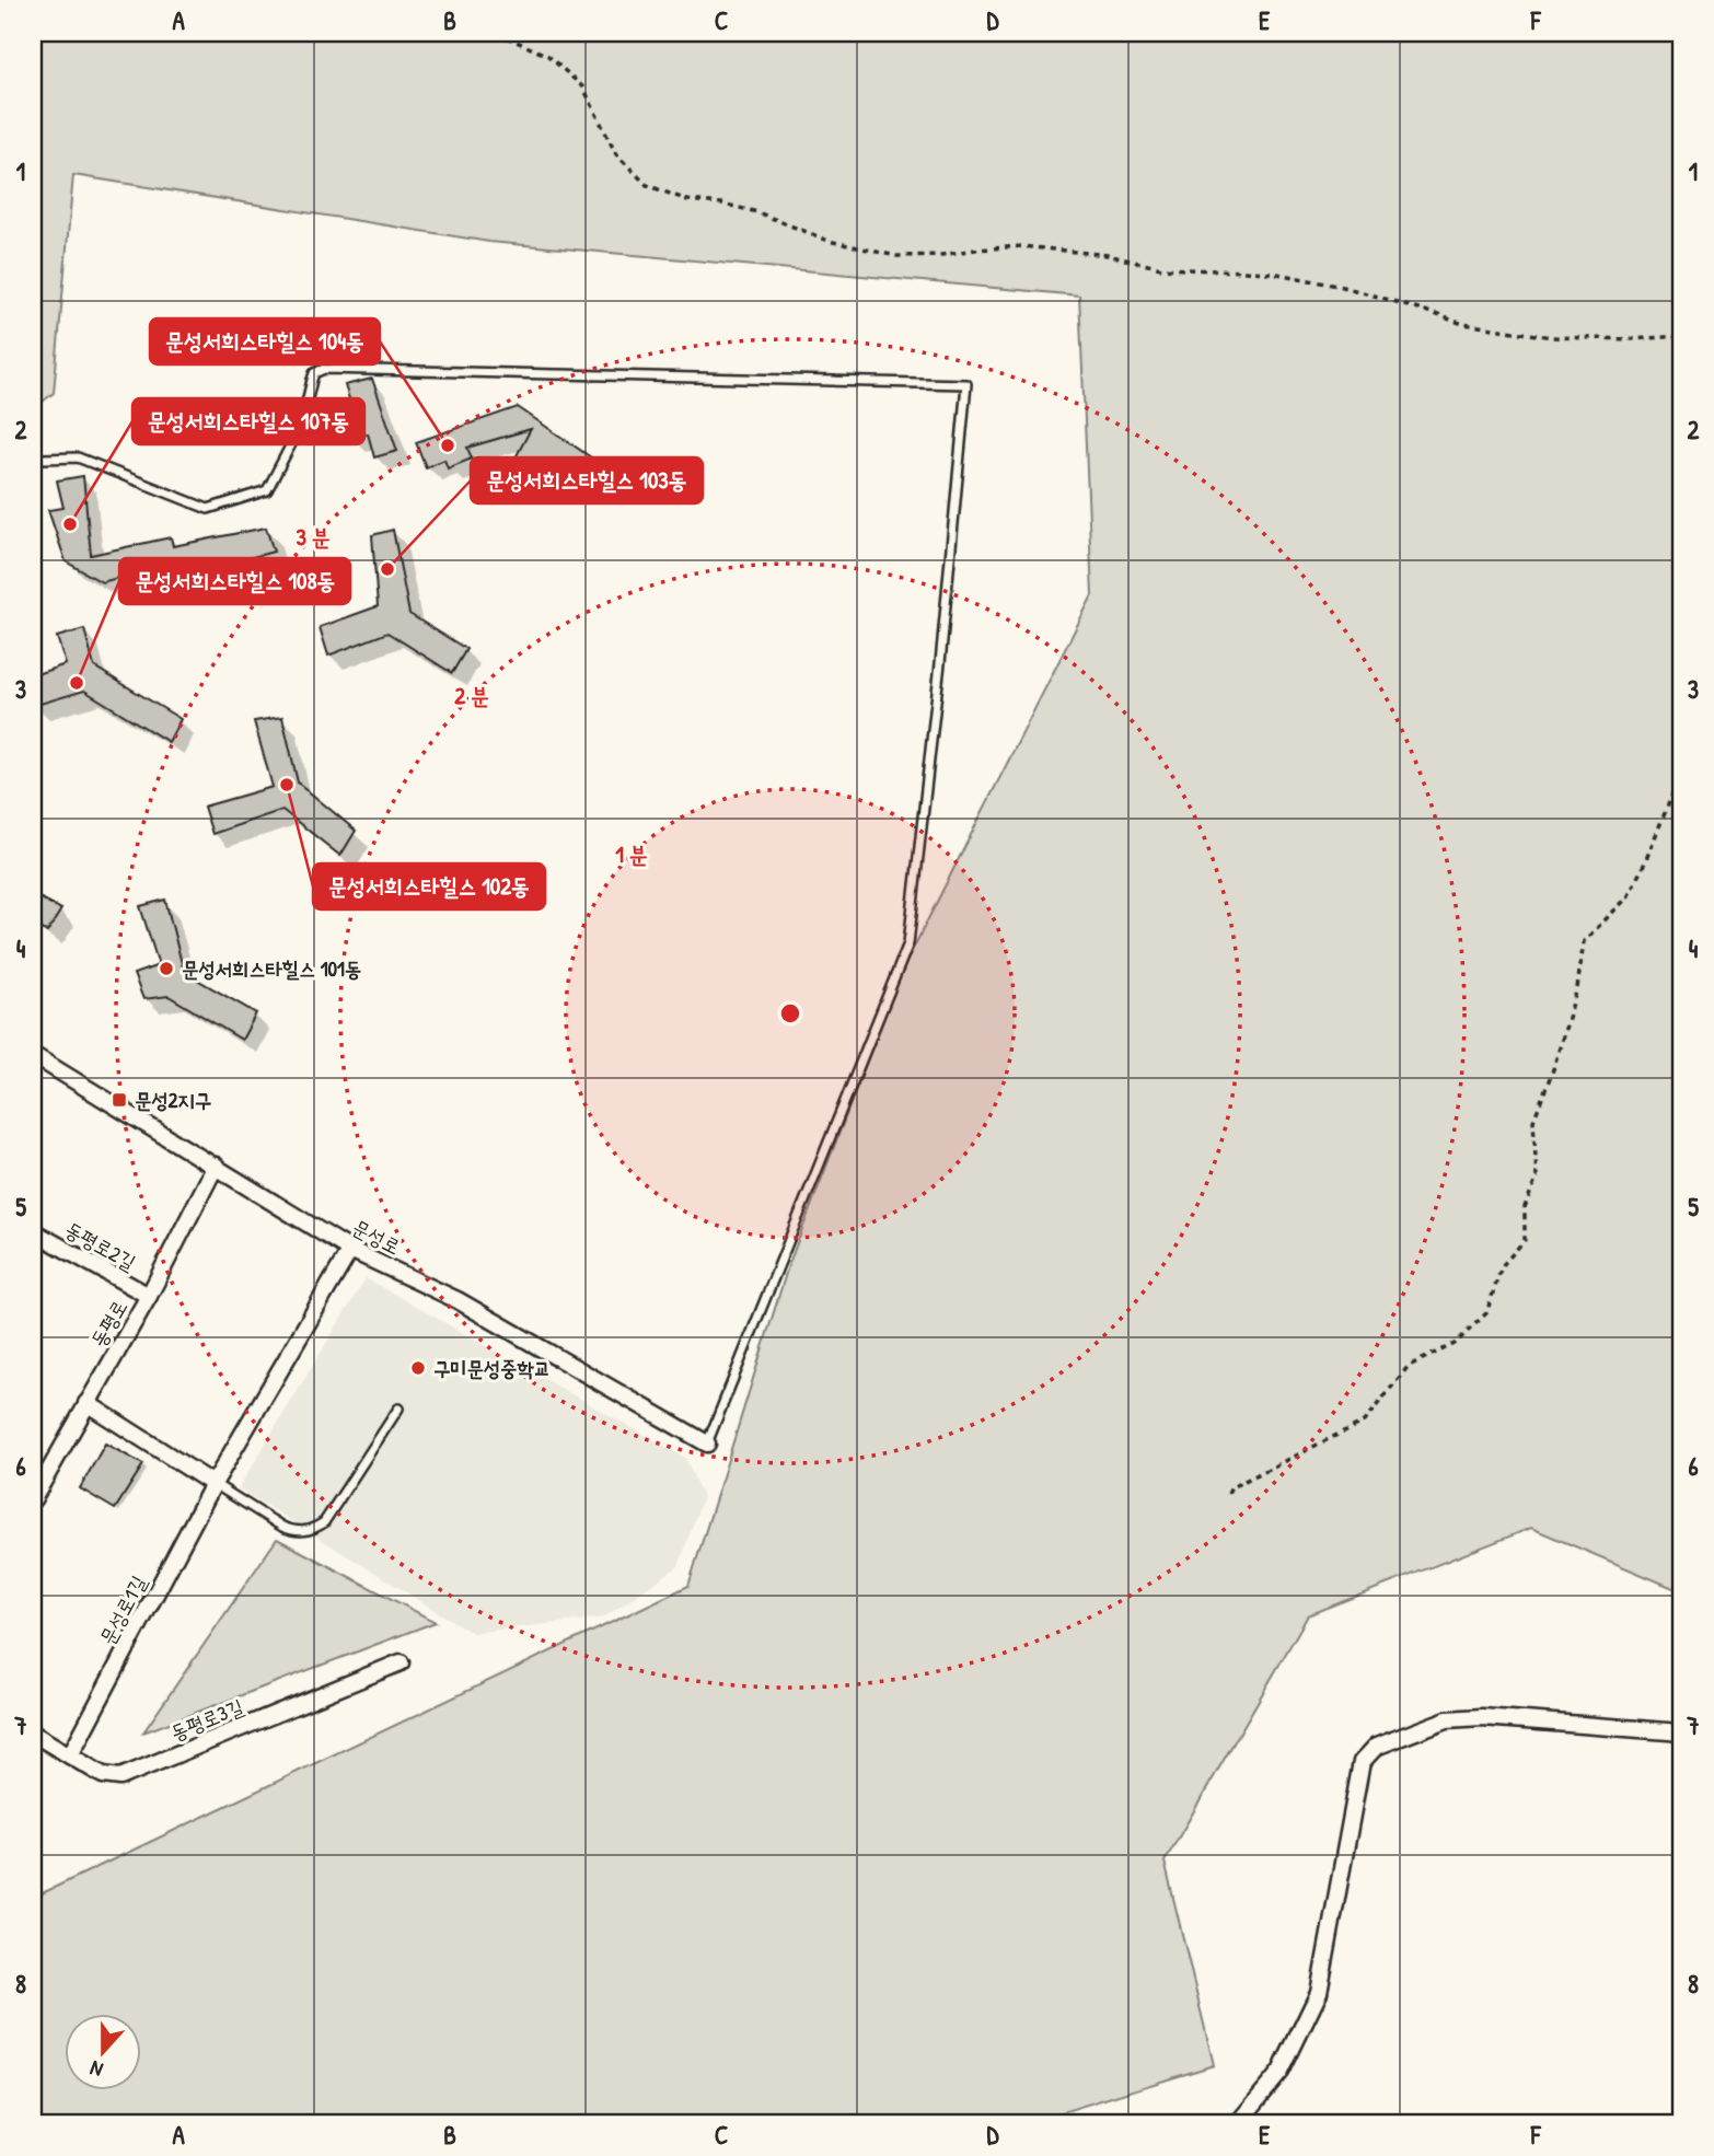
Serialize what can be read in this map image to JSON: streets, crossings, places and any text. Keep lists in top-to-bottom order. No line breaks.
{"streets":{"street":["문성로","동평로2길","동평로","문성로1길","동평로3길"]},"crossings":[["문성로","동평로"],["문성로","문성로1길"],["동평로2길","동평로"],["문성로1길","동평로3길"]],"places":{"other":["문성서희스타힐스 104동","문성서희스타힐스 107동","문성서희스타힐스 103동","문성서희스타힐스 108동","문성서희스타힐스 102동","문성서희스타힐스 101동","구미문성중학교"],"transit":["문성2지구"]},"north":"bottom","grid":{"columns":["A","B","C","D","E","F"],"rows":["1","2","3","4","5","6","7","8"]},"rings":["3 분","2 분","1 분"]}
